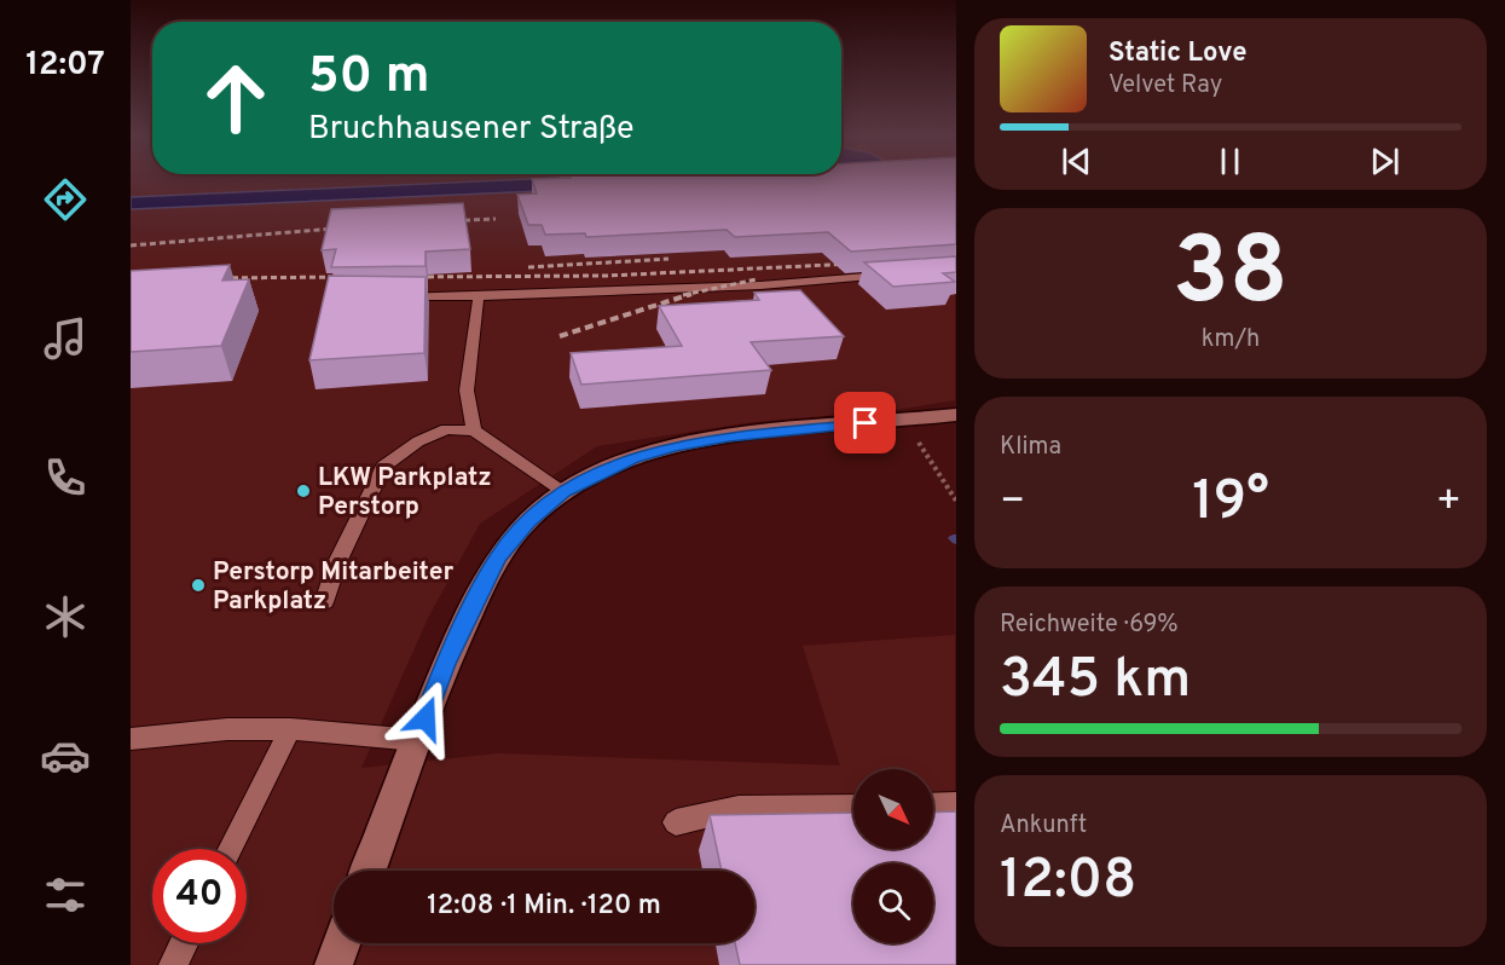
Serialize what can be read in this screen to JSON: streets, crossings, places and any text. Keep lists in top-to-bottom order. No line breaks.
{"places":["LKW Parkplatz Perstorp","Perstorp Mitarbeiter Parkplatz"],"north":"bottom right","page":{"tabs":"12:07","turn":["50 m","Bruchhausener Straße"],"song":["Static Love","Velvet Ray"],"tile":[["38","km/h"],"Klima",["Reichweite · 69%","345 km"],["Ankunft","12:08"]],"heat":["−","19°","+"],"limit":"40","trip":"12:08 · 1 Min. · 120 m"}}
